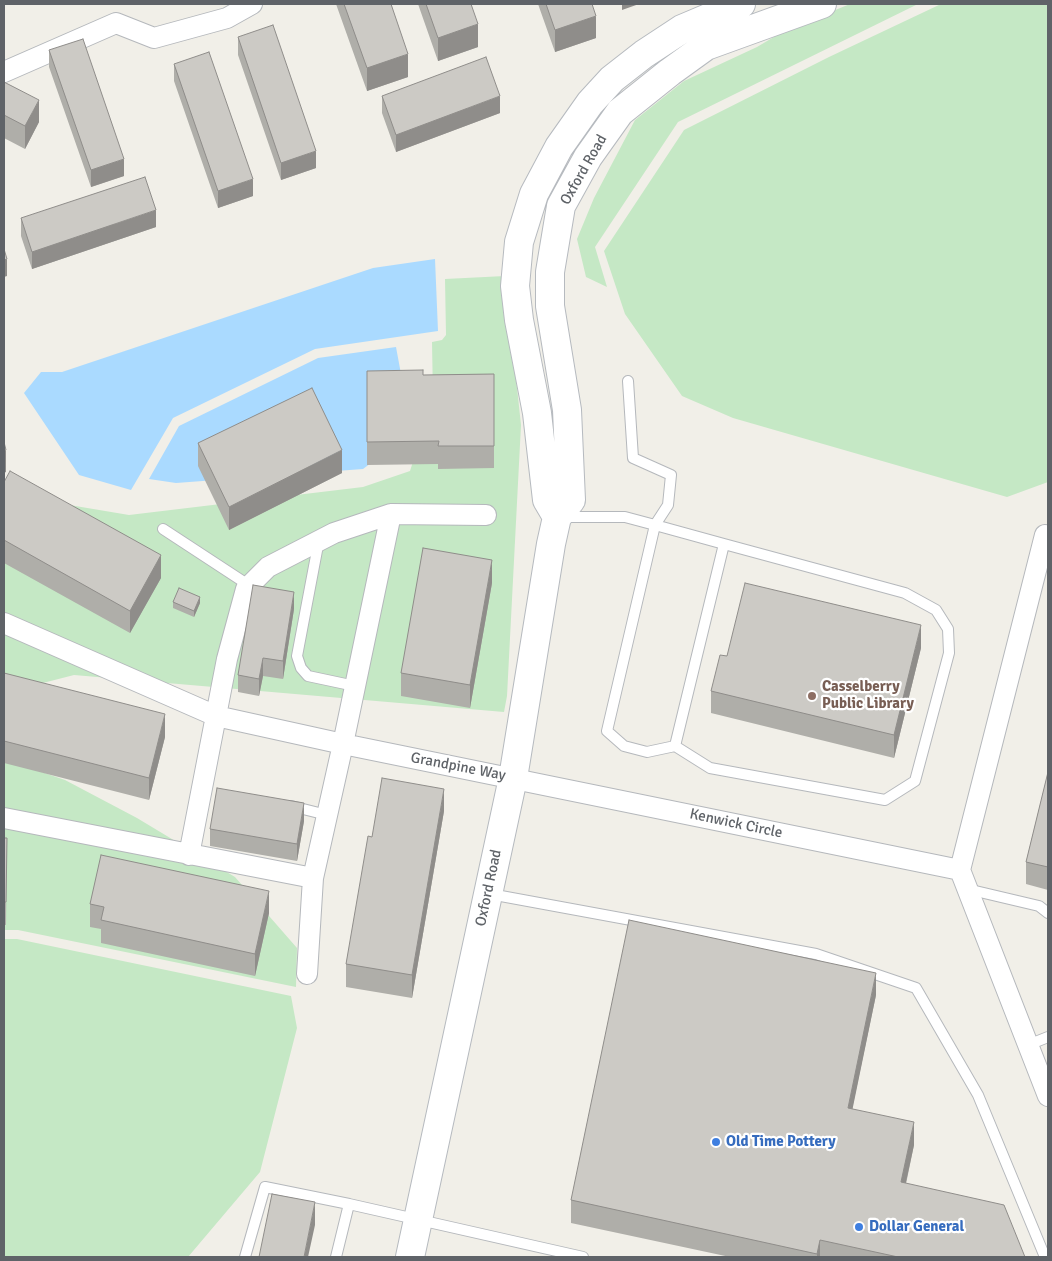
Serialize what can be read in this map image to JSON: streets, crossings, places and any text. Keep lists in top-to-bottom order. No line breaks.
{"streets":{"street":["Oxford Road","Grandpine Way","Kenwick Circle"]},"crossings":[["Oxford Road","Grandpine Way"],["Oxford Road","Kenwick Circle"],["Grandpine Way","Kenwick Circle"]],"places":["Casselberry Public Library","Old Time Pottery","Dollar General"]}
